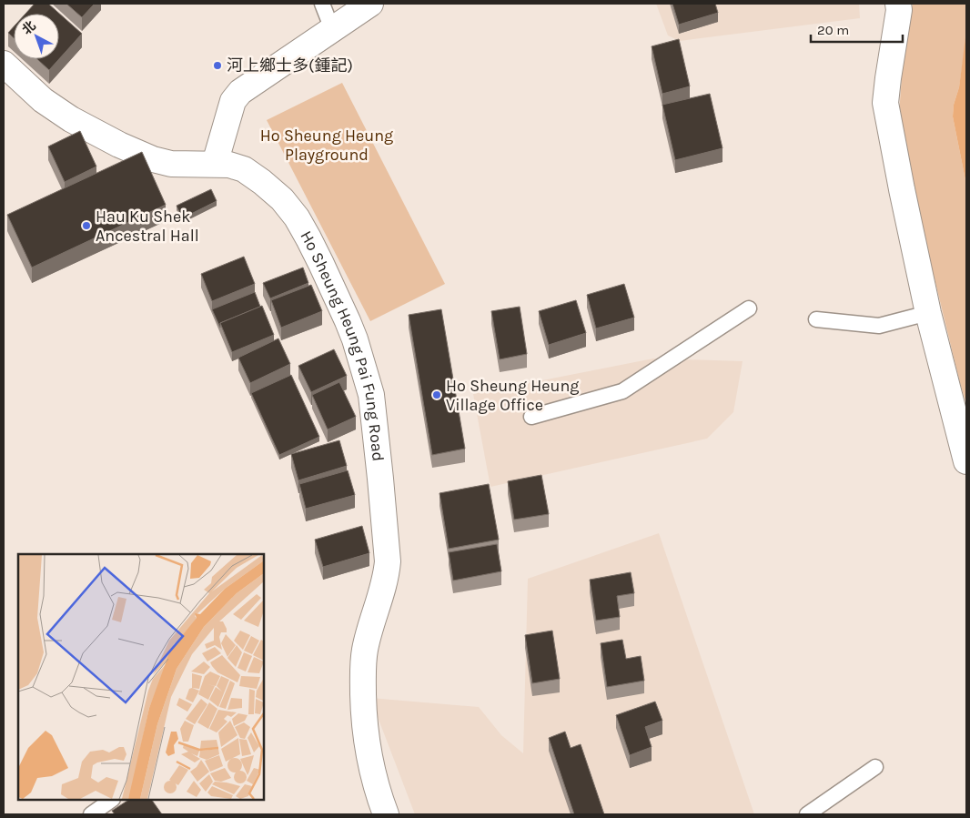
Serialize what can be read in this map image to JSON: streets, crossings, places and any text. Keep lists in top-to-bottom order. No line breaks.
{"streets":{"street":["Ho Sheung Heung Pai Fung Road"]},"parks":["Ho Sheung Heung Playground"],"places":["河上鄉士多(鍾記)","Hau Ku Shek Ancestral Hall","Ho Sheung Heung Village Office"],"scale_bar":"20 m","north":"top left"}
